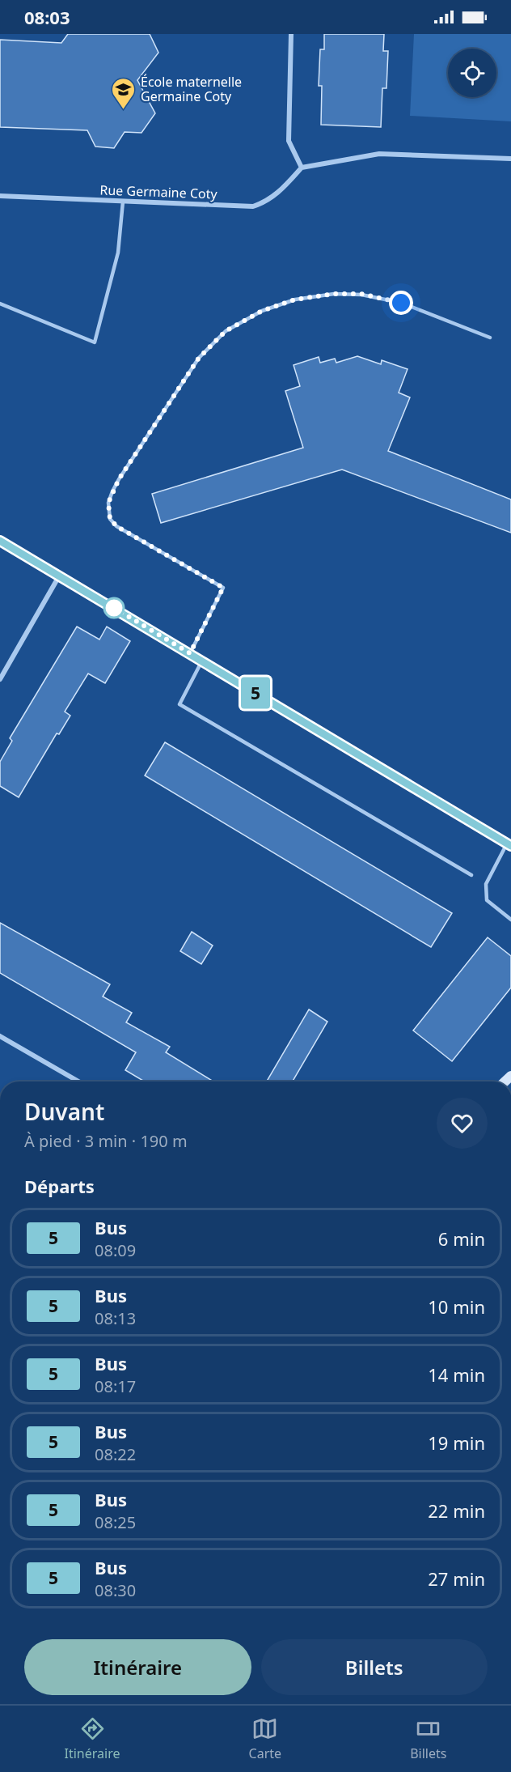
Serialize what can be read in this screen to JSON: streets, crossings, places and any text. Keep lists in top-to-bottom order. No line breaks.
{"streets":{"street":["Rue Germaine Coty"]},"places":{"school or university":["École maternelle Germaine Coty"]},"lines":["bus line 5"],"page":{"status":"08:03","on_map":"5","heading":[["Duvant","À pied · 3 min · 190 m"],"Départs"],"list":[{"mark":"5","name":"Bus","note":"08:09","value":"6 min"},{"mark":"5","name":"Bus","note":"08:13","value":"10 min"},{"mark":"5","name":"Bus","note":"08:17","value":"14 min"},{"mark":"5","name":"Bus","note":"08:22","value":"19 min"},{"mark":"5","name":"Bus","note":"08:25","value":"22 min"},{"mark":"5","name":"Bus","note":"08:30","value":"27 min"}],"buttons":["Itinéraire","Billets"],"tabs":["Itinéraire","Carte","Billets"]}}
